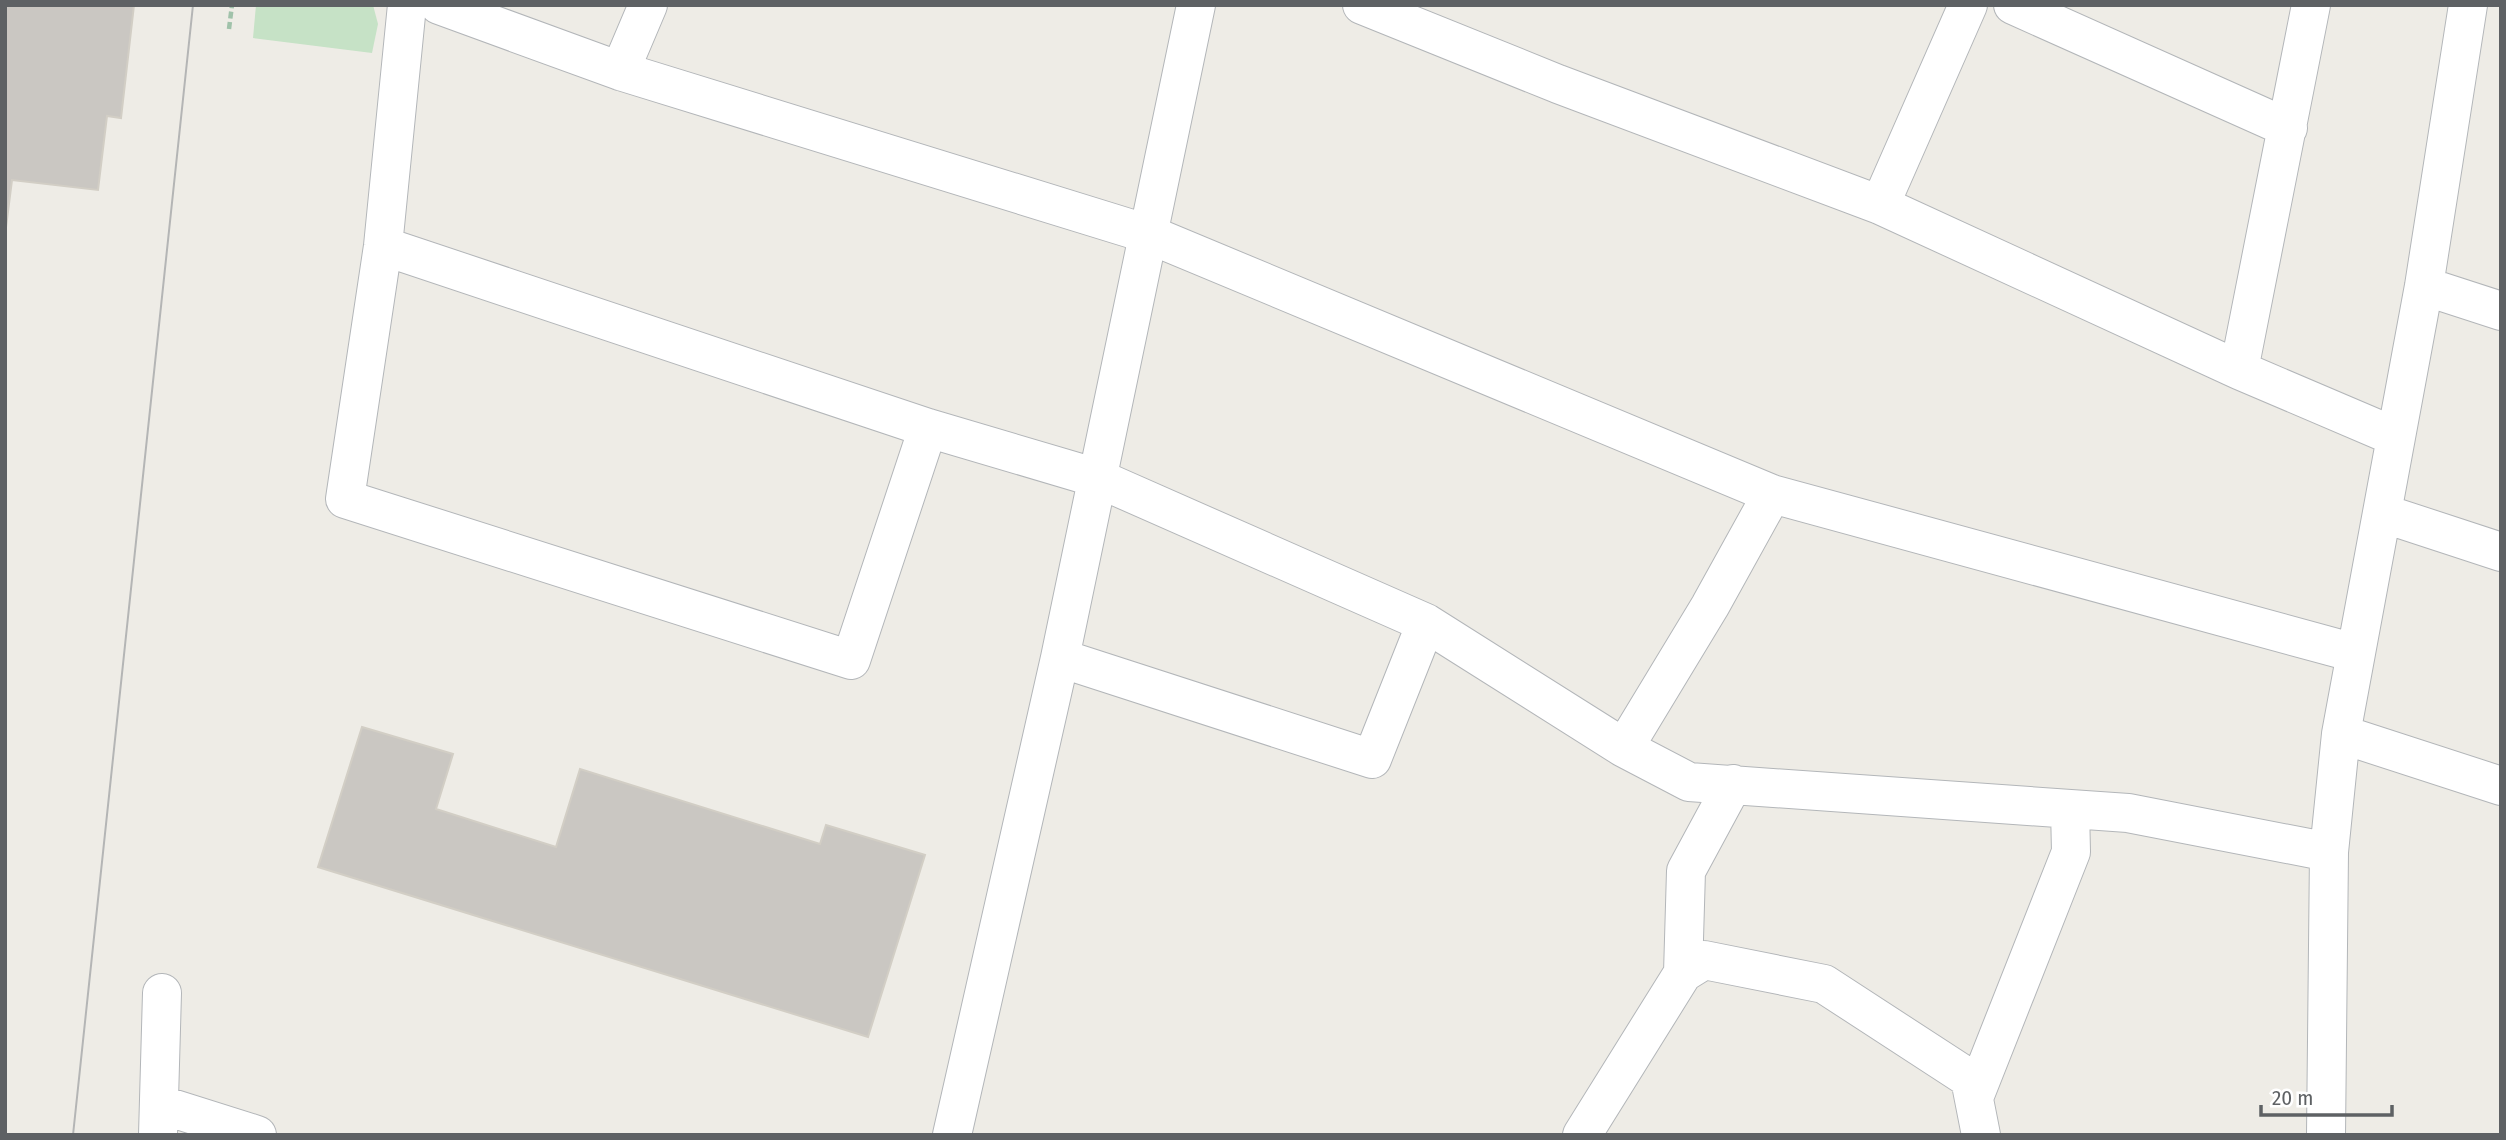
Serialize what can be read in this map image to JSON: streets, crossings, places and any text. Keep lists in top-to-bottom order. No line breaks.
{"scale_bar":"20 m"}
